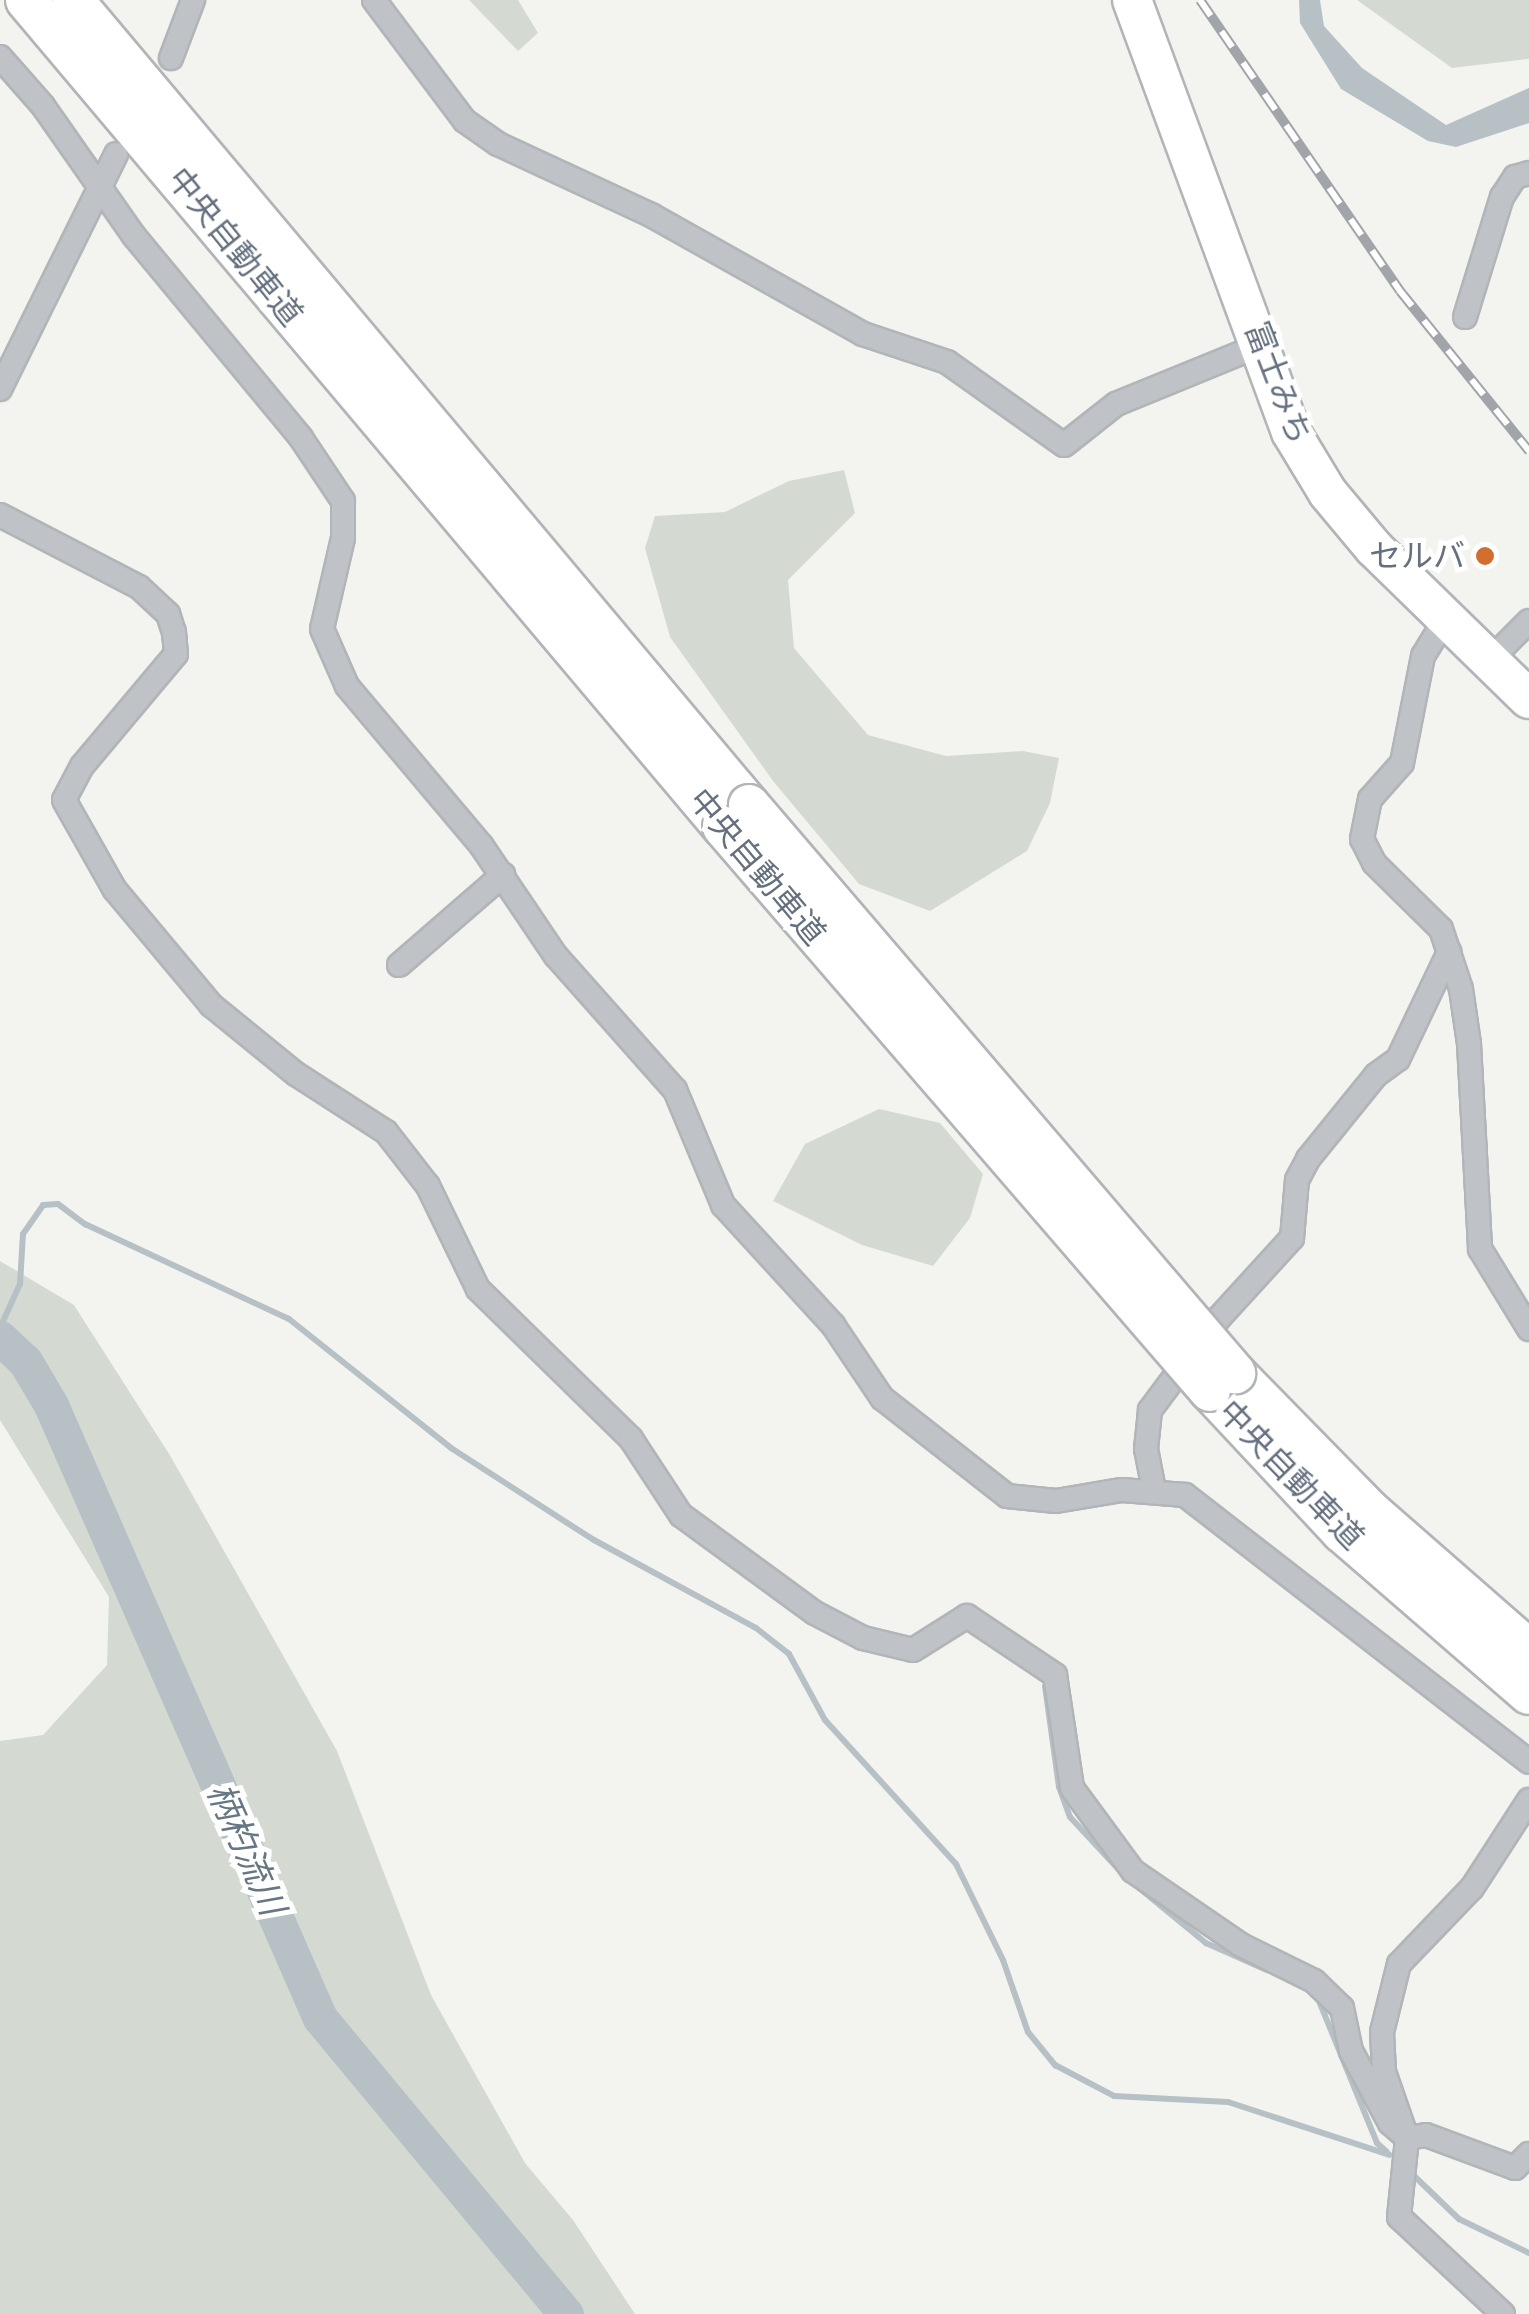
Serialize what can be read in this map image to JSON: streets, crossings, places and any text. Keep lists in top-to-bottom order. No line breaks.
{"streets":{"highway":["中央自動車道","富士みち"]},"water":["柄杓流川"],"places":["セルバ"]}
